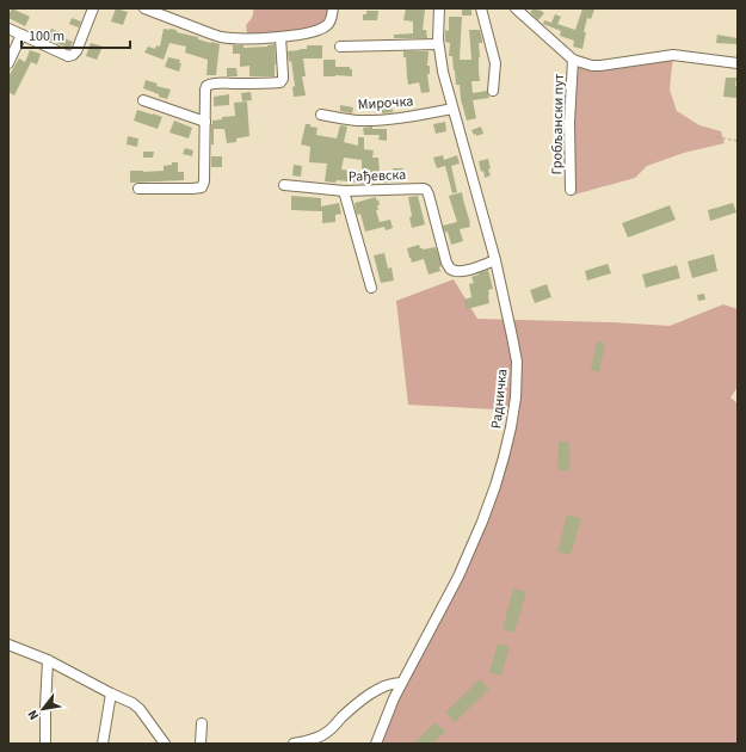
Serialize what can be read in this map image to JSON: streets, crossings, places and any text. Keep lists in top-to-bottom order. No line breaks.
{"streets":{"street":["Мирочка","Гробљански пут","Рађевска","Радничка"]},"crossings":[["Мирочка","Радничка"],["Рађевска","Радничка"]],"scale_bar":"100 m","north":"bottom left"}
